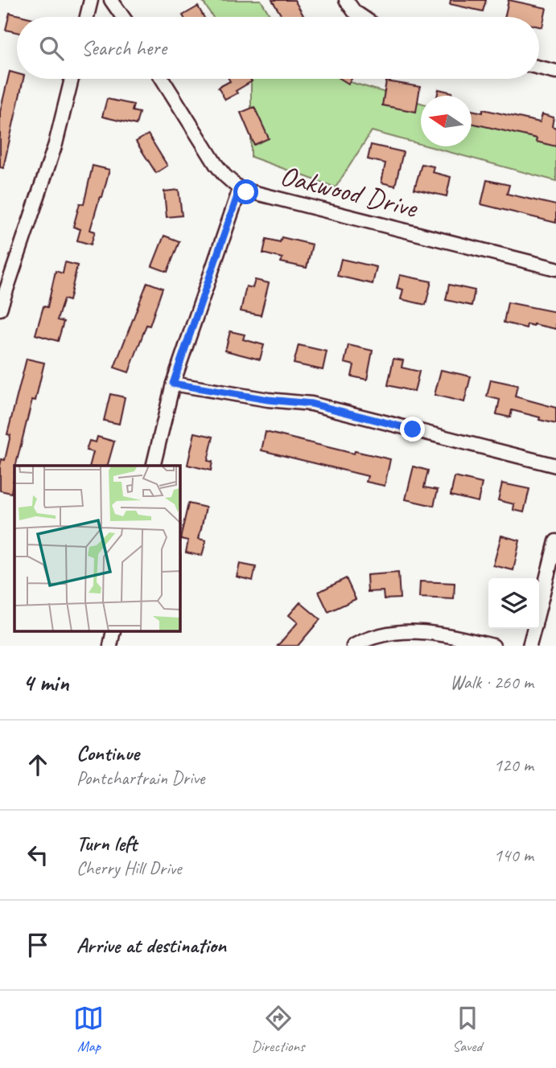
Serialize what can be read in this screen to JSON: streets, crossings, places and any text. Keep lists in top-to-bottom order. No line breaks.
{"streets":{"street":["Oakwood Drive"]},"north":"left","page":{"search":"Search here","heading":["4 min","Walk · 260 m"],"list":[["Continue","Pontchartrain Drive","120 m"],["Turn left","Cherry Hill Drive","140 m"],"Arrive at destination"],"nav":["Map","Directions","Saved"]}}
